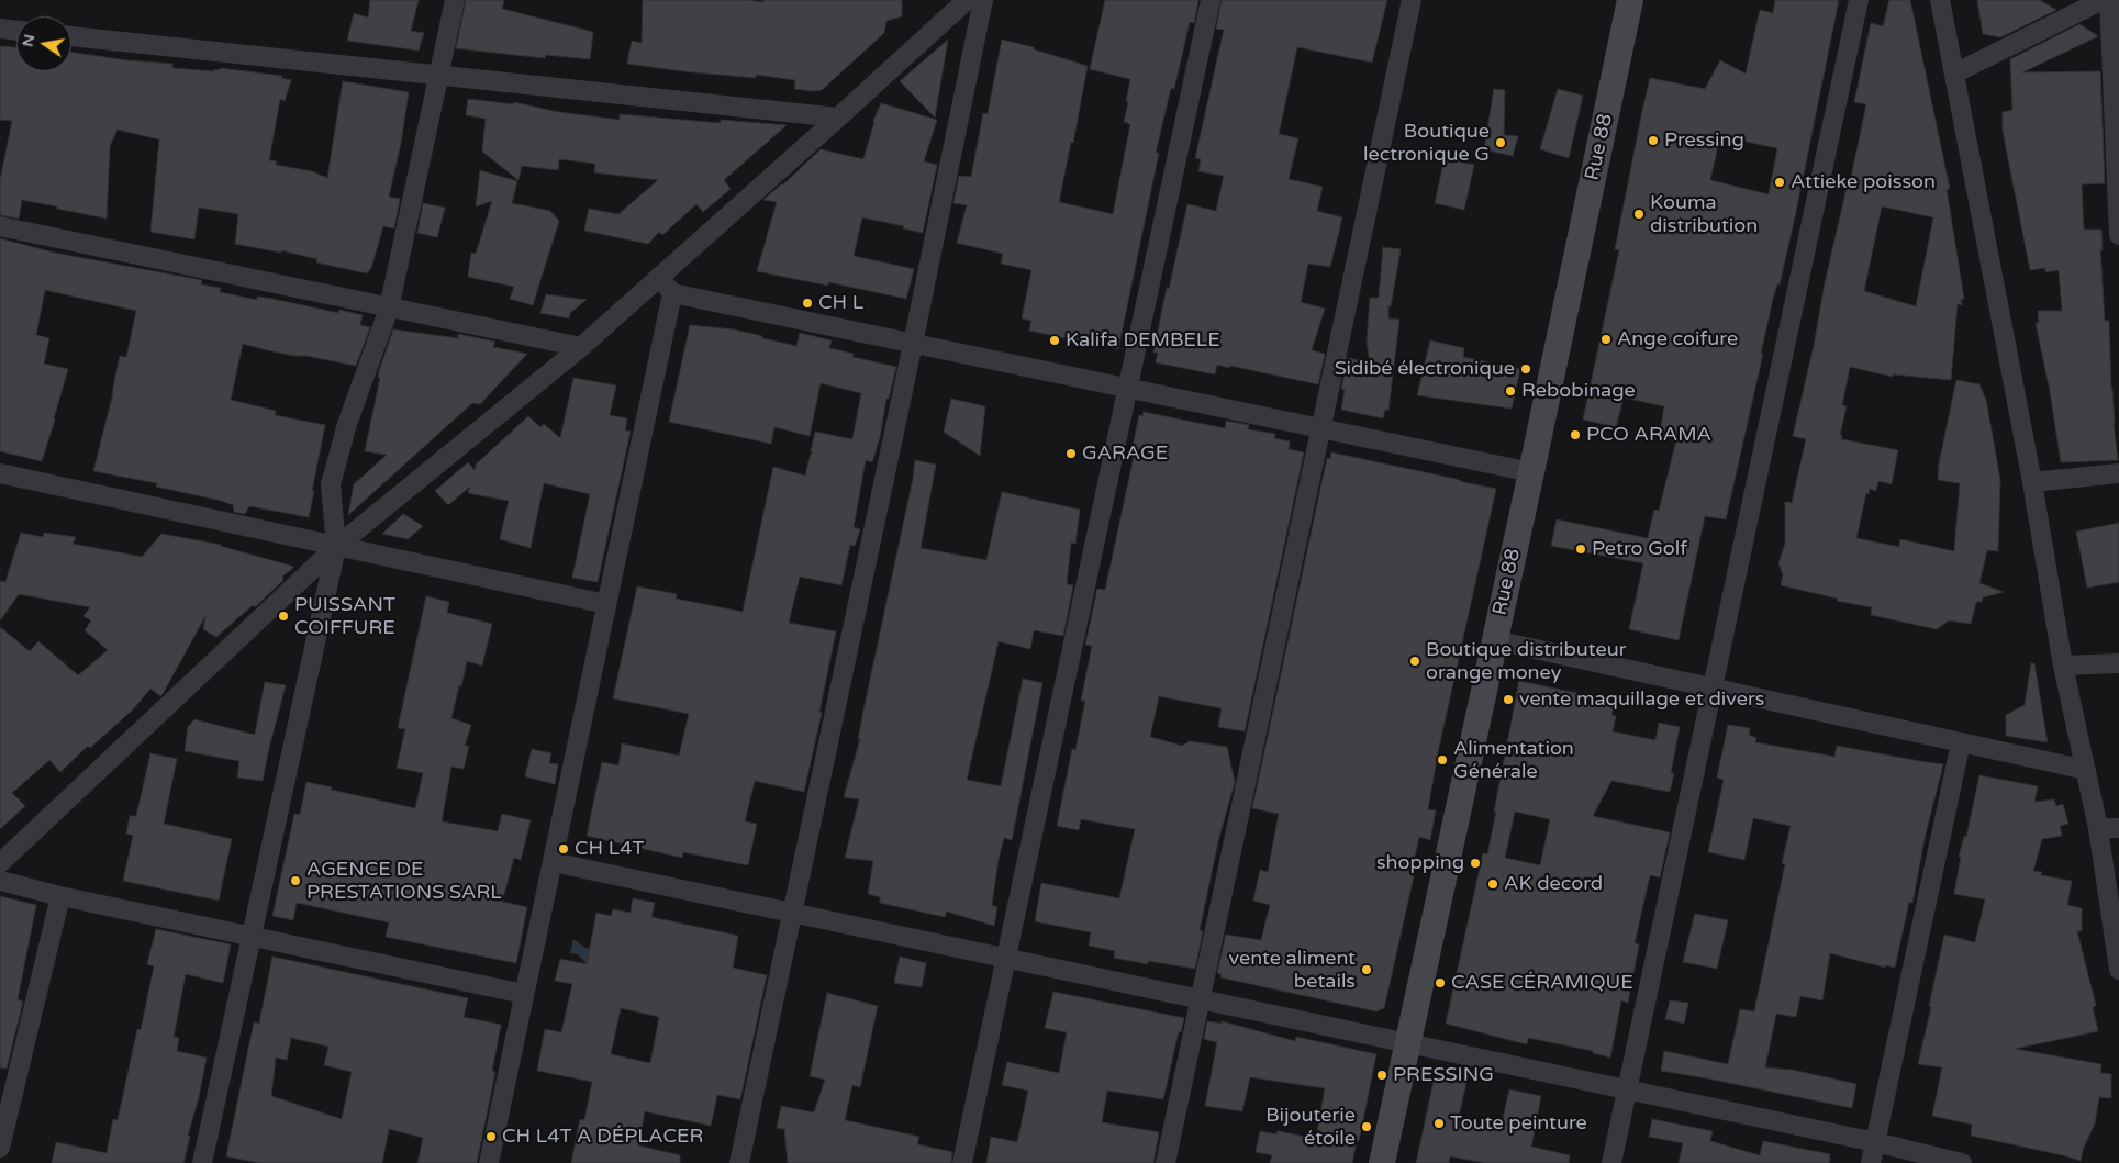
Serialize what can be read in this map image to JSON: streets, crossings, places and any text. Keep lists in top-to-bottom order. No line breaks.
{"streets":{"main road":["Rue 88"]},"places":["Pressing","Boutique lectronique G","Attieke poisson","Kouma distribution","CH L","Ange coifure","Kalifa DEMBELE","Sidibé électronique","Rebobinage","PCO ARAMA","GARAGE","Petro Golf","PUISSANT COIFFURE","Boutique distributeur orange money","vente maquillage et divers","Alimentation Générale","CH L4T","shopping","AGENCE DE PRESTATIONS SARL","AK decord","vente aliment betails","CASE CÉRAMIQUE","PRESSING","Toute peinture","Bijouterie étoile","CH L4T A DÉPLACER"],"north":"left"}
